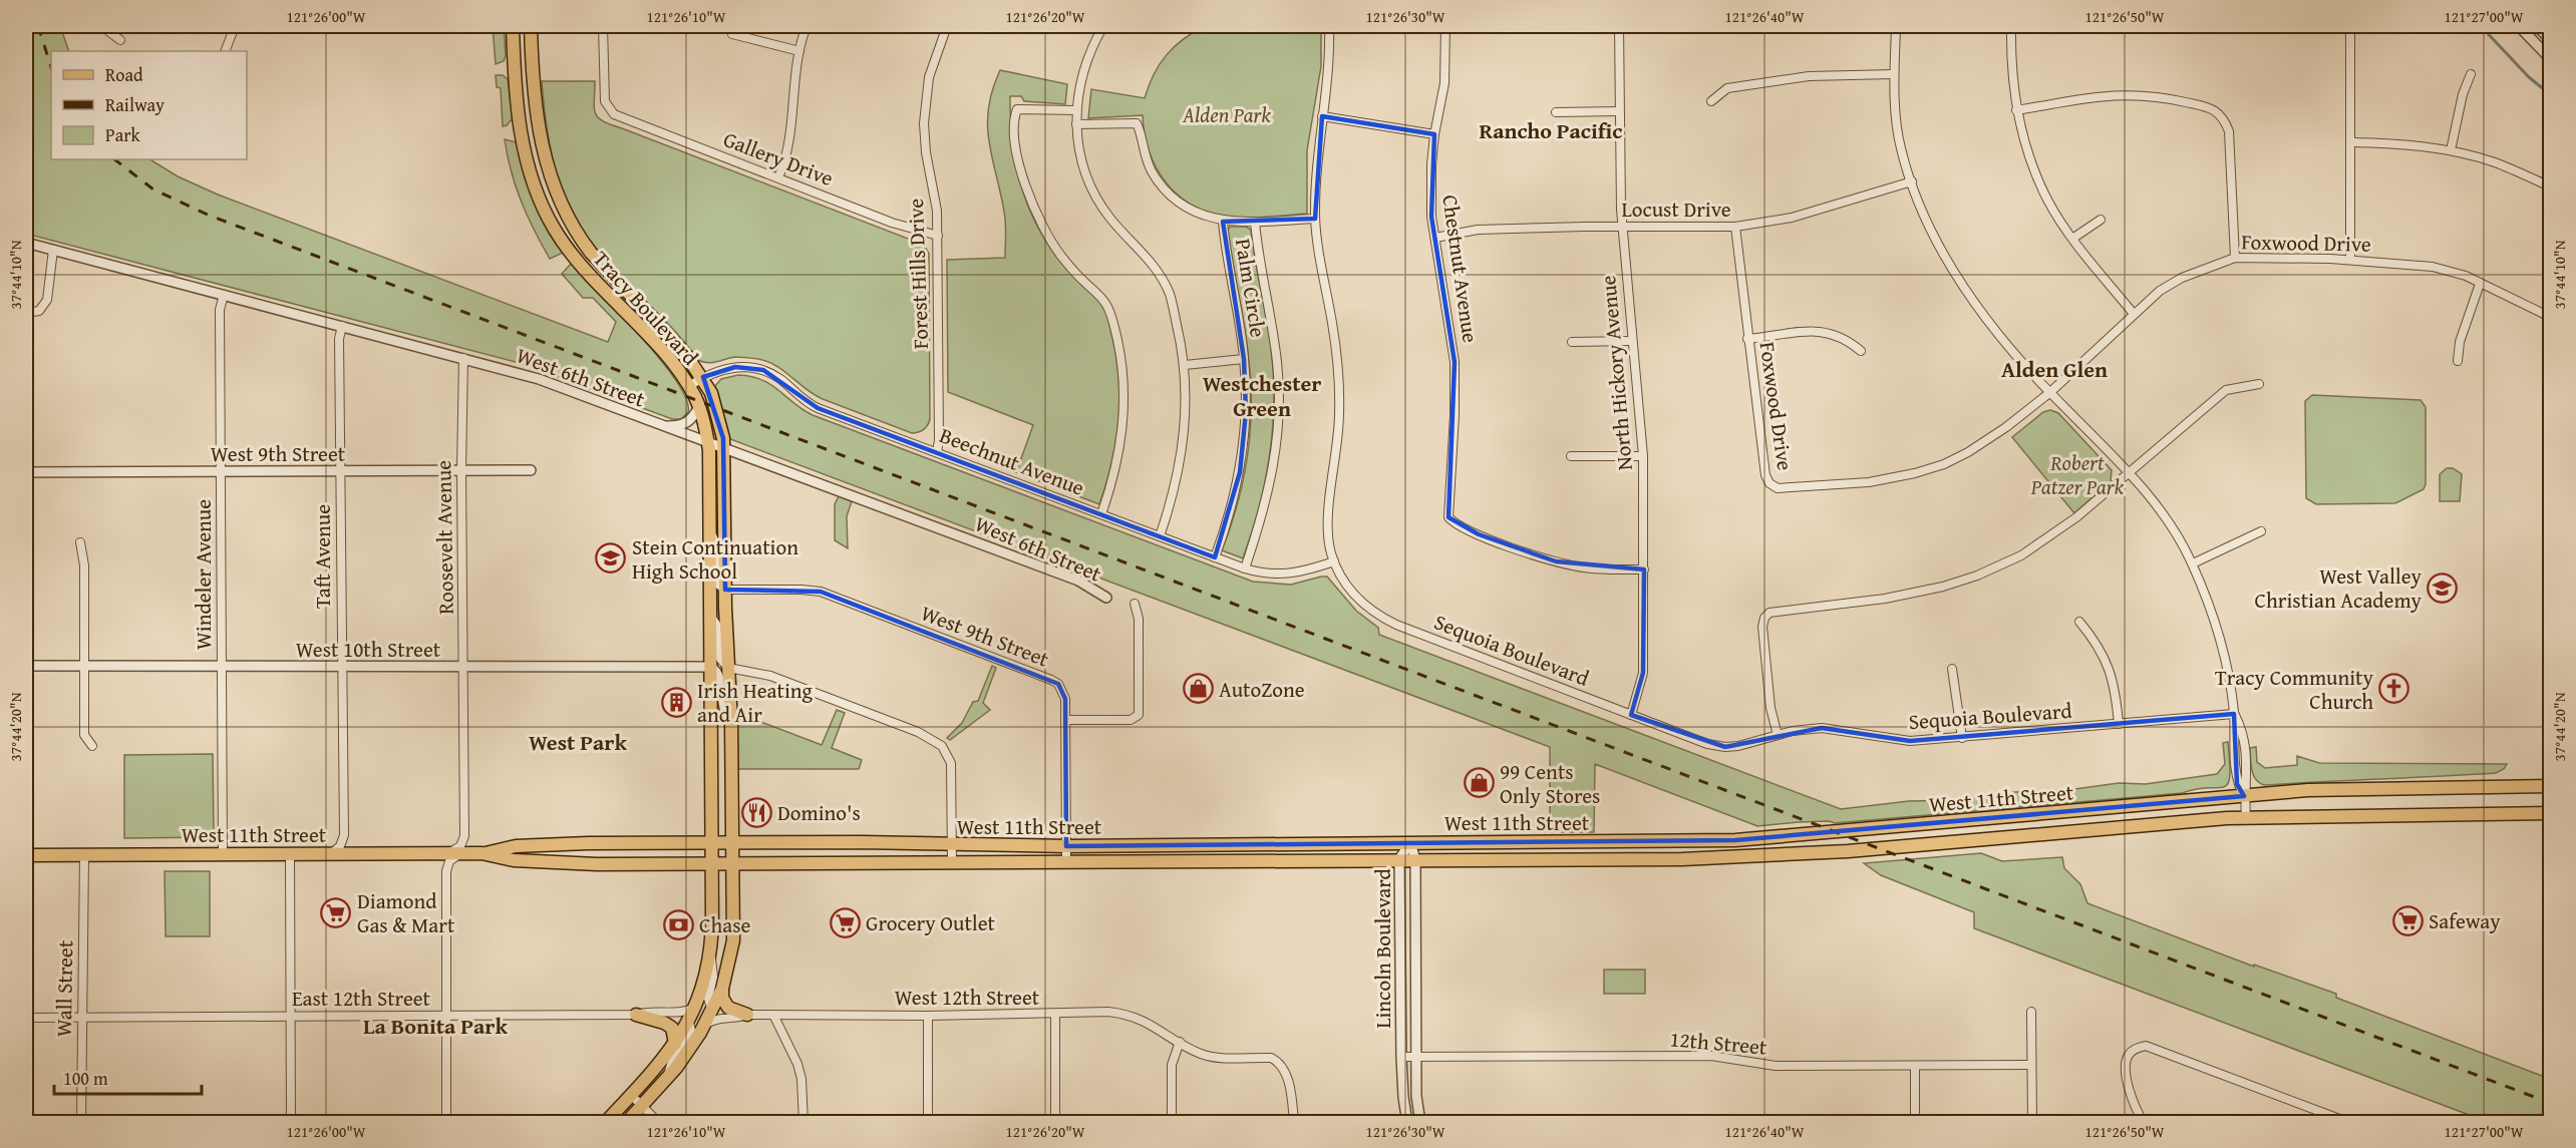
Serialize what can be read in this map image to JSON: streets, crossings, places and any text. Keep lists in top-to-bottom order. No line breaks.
{"streets":{"main road":["Tracy Boulevard","West 11th Street"],"street":["Gallery Drive","Locust Drive","Foxwood Drive","Chestnut Avenue","Forest Hills Drive","Palm Circle","North Hickory Avenue","West 6th Street","West 9th Street","Beechnut Avenue","Roosevelt Avenue","Taft Avenue","Windeler Avenue","West 10th Street","Sequoia Boulevard","Lincoln Boulevard","Wall Street","West 12th Street","East 12th Street","12th Street"]},"crossings":[["Gallery Drive","Forest Hills Drive"],["Locust Drive","Foxwood Drive"],["Locust Drive","Chestnut Avenue"],["Locust Drive","North Hickory Avenue"],["Chestnut Avenue","North Hickory Avenue"],["Forest Hills Drive","Beechnut Avenue"],["Palm Circle","Beechnut Avenue"],["Tracy Boulevard","West 6th Street"],["Tracy Boulevard","West 9th Street"],["Tracy Boulevard","Beechnut Avenue"],["Tracy Boulevard","West 10th Street"],["Tracy Boulevard","West 11th Street"],["Tracy Boulevard","East 12th Street"],["North Hickory Avenue","Sequoia Boulevard"],["West 6th Street","Roosevelt Avenue"],["West 6th Street","Taft Avenue"],["West 6th Street","Windeler Avenue"],["West 9th Street","Roosevelt Avenue"],["West 9th Street","Taft Avenue"],["West 9th Street","Windeler Avenue"],["West 9th Street","West 11th Street"],["Beechnut Avenue","Sequoia Boulevard"],["Roosevelt Avenue","West 10th Street"],["Roosevelt Avenue","West 11th Street"],["Roosevelt Avenue","East 12th Street"],["Taft Avenue","West 10th Street"],["Taft Avenue","West 11th Street"],["Windeler Avenue","West 10th Street"],["Windeler Avenue","West 11th Street"],["West 11th Street","Lincoln Boulevard"],["West 11th Street","Wall Street"],["Lincoln Boulevard","12th Street"],["Wall Street","East 12th Street"]],"districts":["Rancho Pacific","Alden Glen","Westchester Green","West Park","La Bonita Park"],"parks":["Alden Park","Robert Patzer Park"],"places":{"school or university":["Stein Continuation High School","West Valley Christian Academy"],"shop":["AutoZone","99 Cents Only Stores"],"church":["Tracy Community Church"],"building":["Irish Heating and Air"],"restaurant":["Domino's"],"supermarket":["Diamond Gas & Mart","Safeway","Grocery Outlet"],"bank":["Chase"]},"legend":["Road","Railway","Park"],"scale_bar":"100 m","coordinates":["121°26'00\"W","121°26'10\"W","121°26'20\"W","121°26'30\"W","121°26'40\"W","121°26'50\"W","121°27'00\"W","37°44'10\"N","37°44'20\"N"]}
